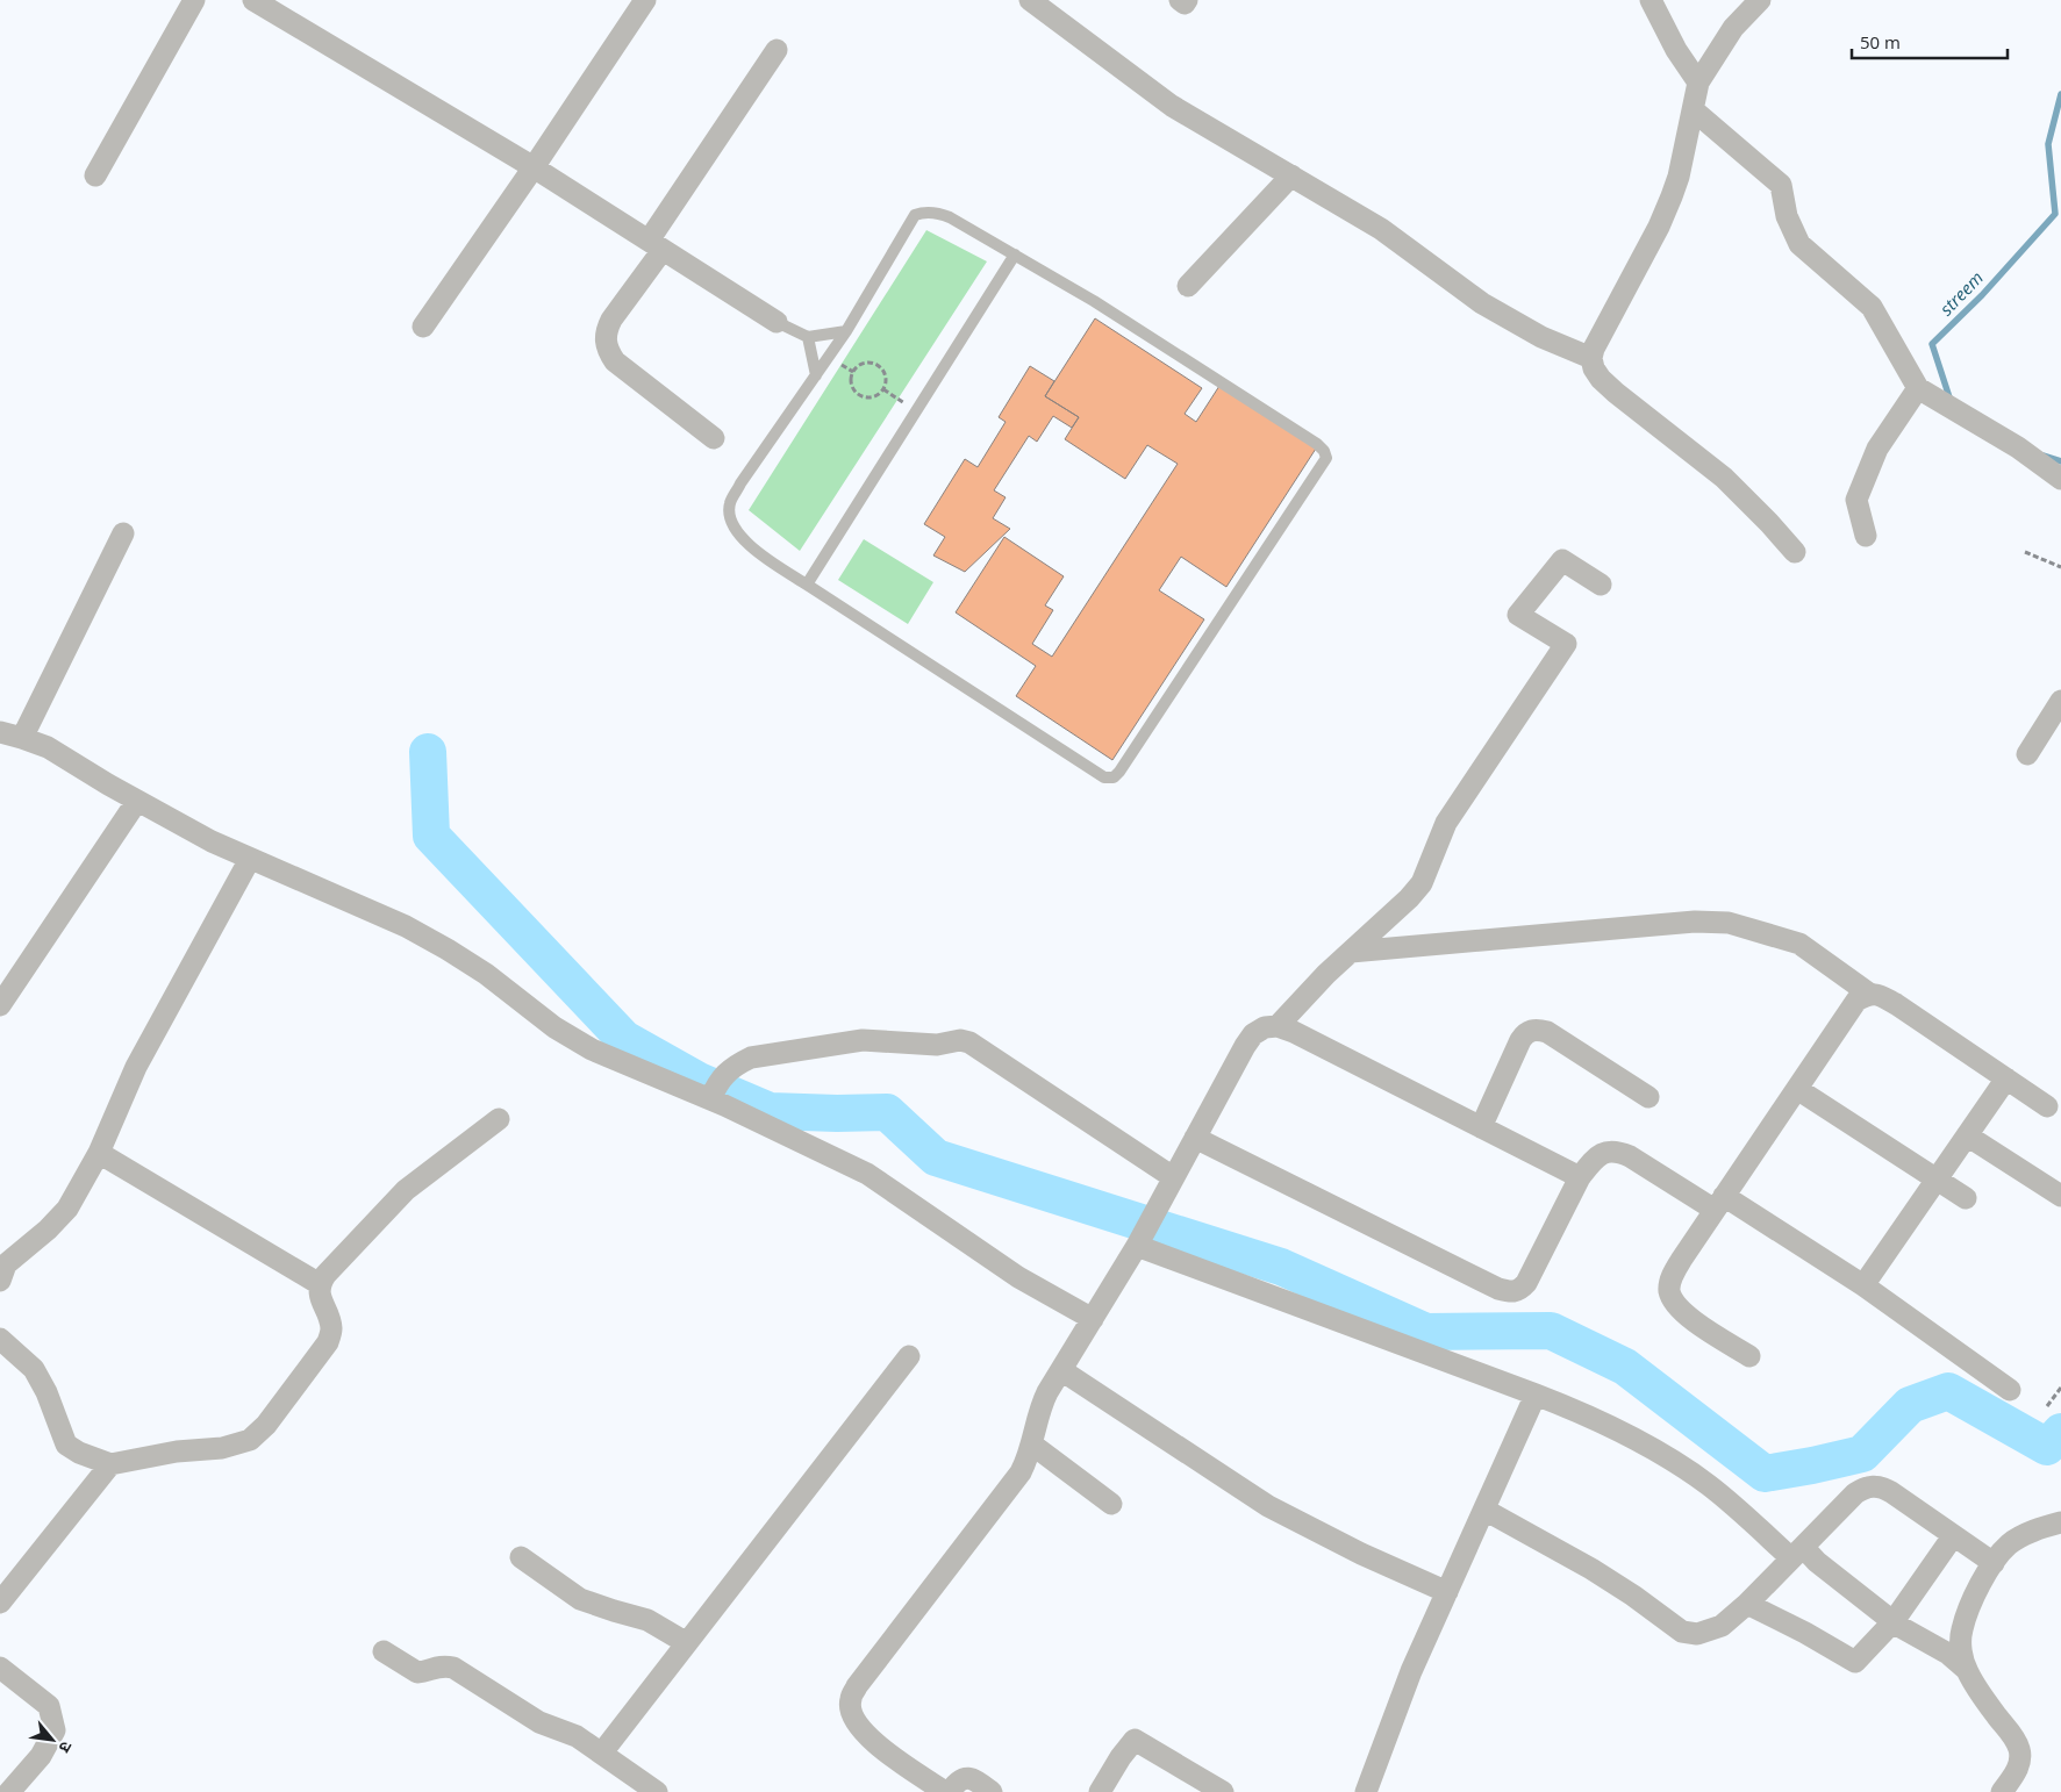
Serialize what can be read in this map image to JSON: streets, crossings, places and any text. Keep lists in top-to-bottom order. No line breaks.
{"water":["streem"],"scale_bar":"50 m","north":"bottom right"}
